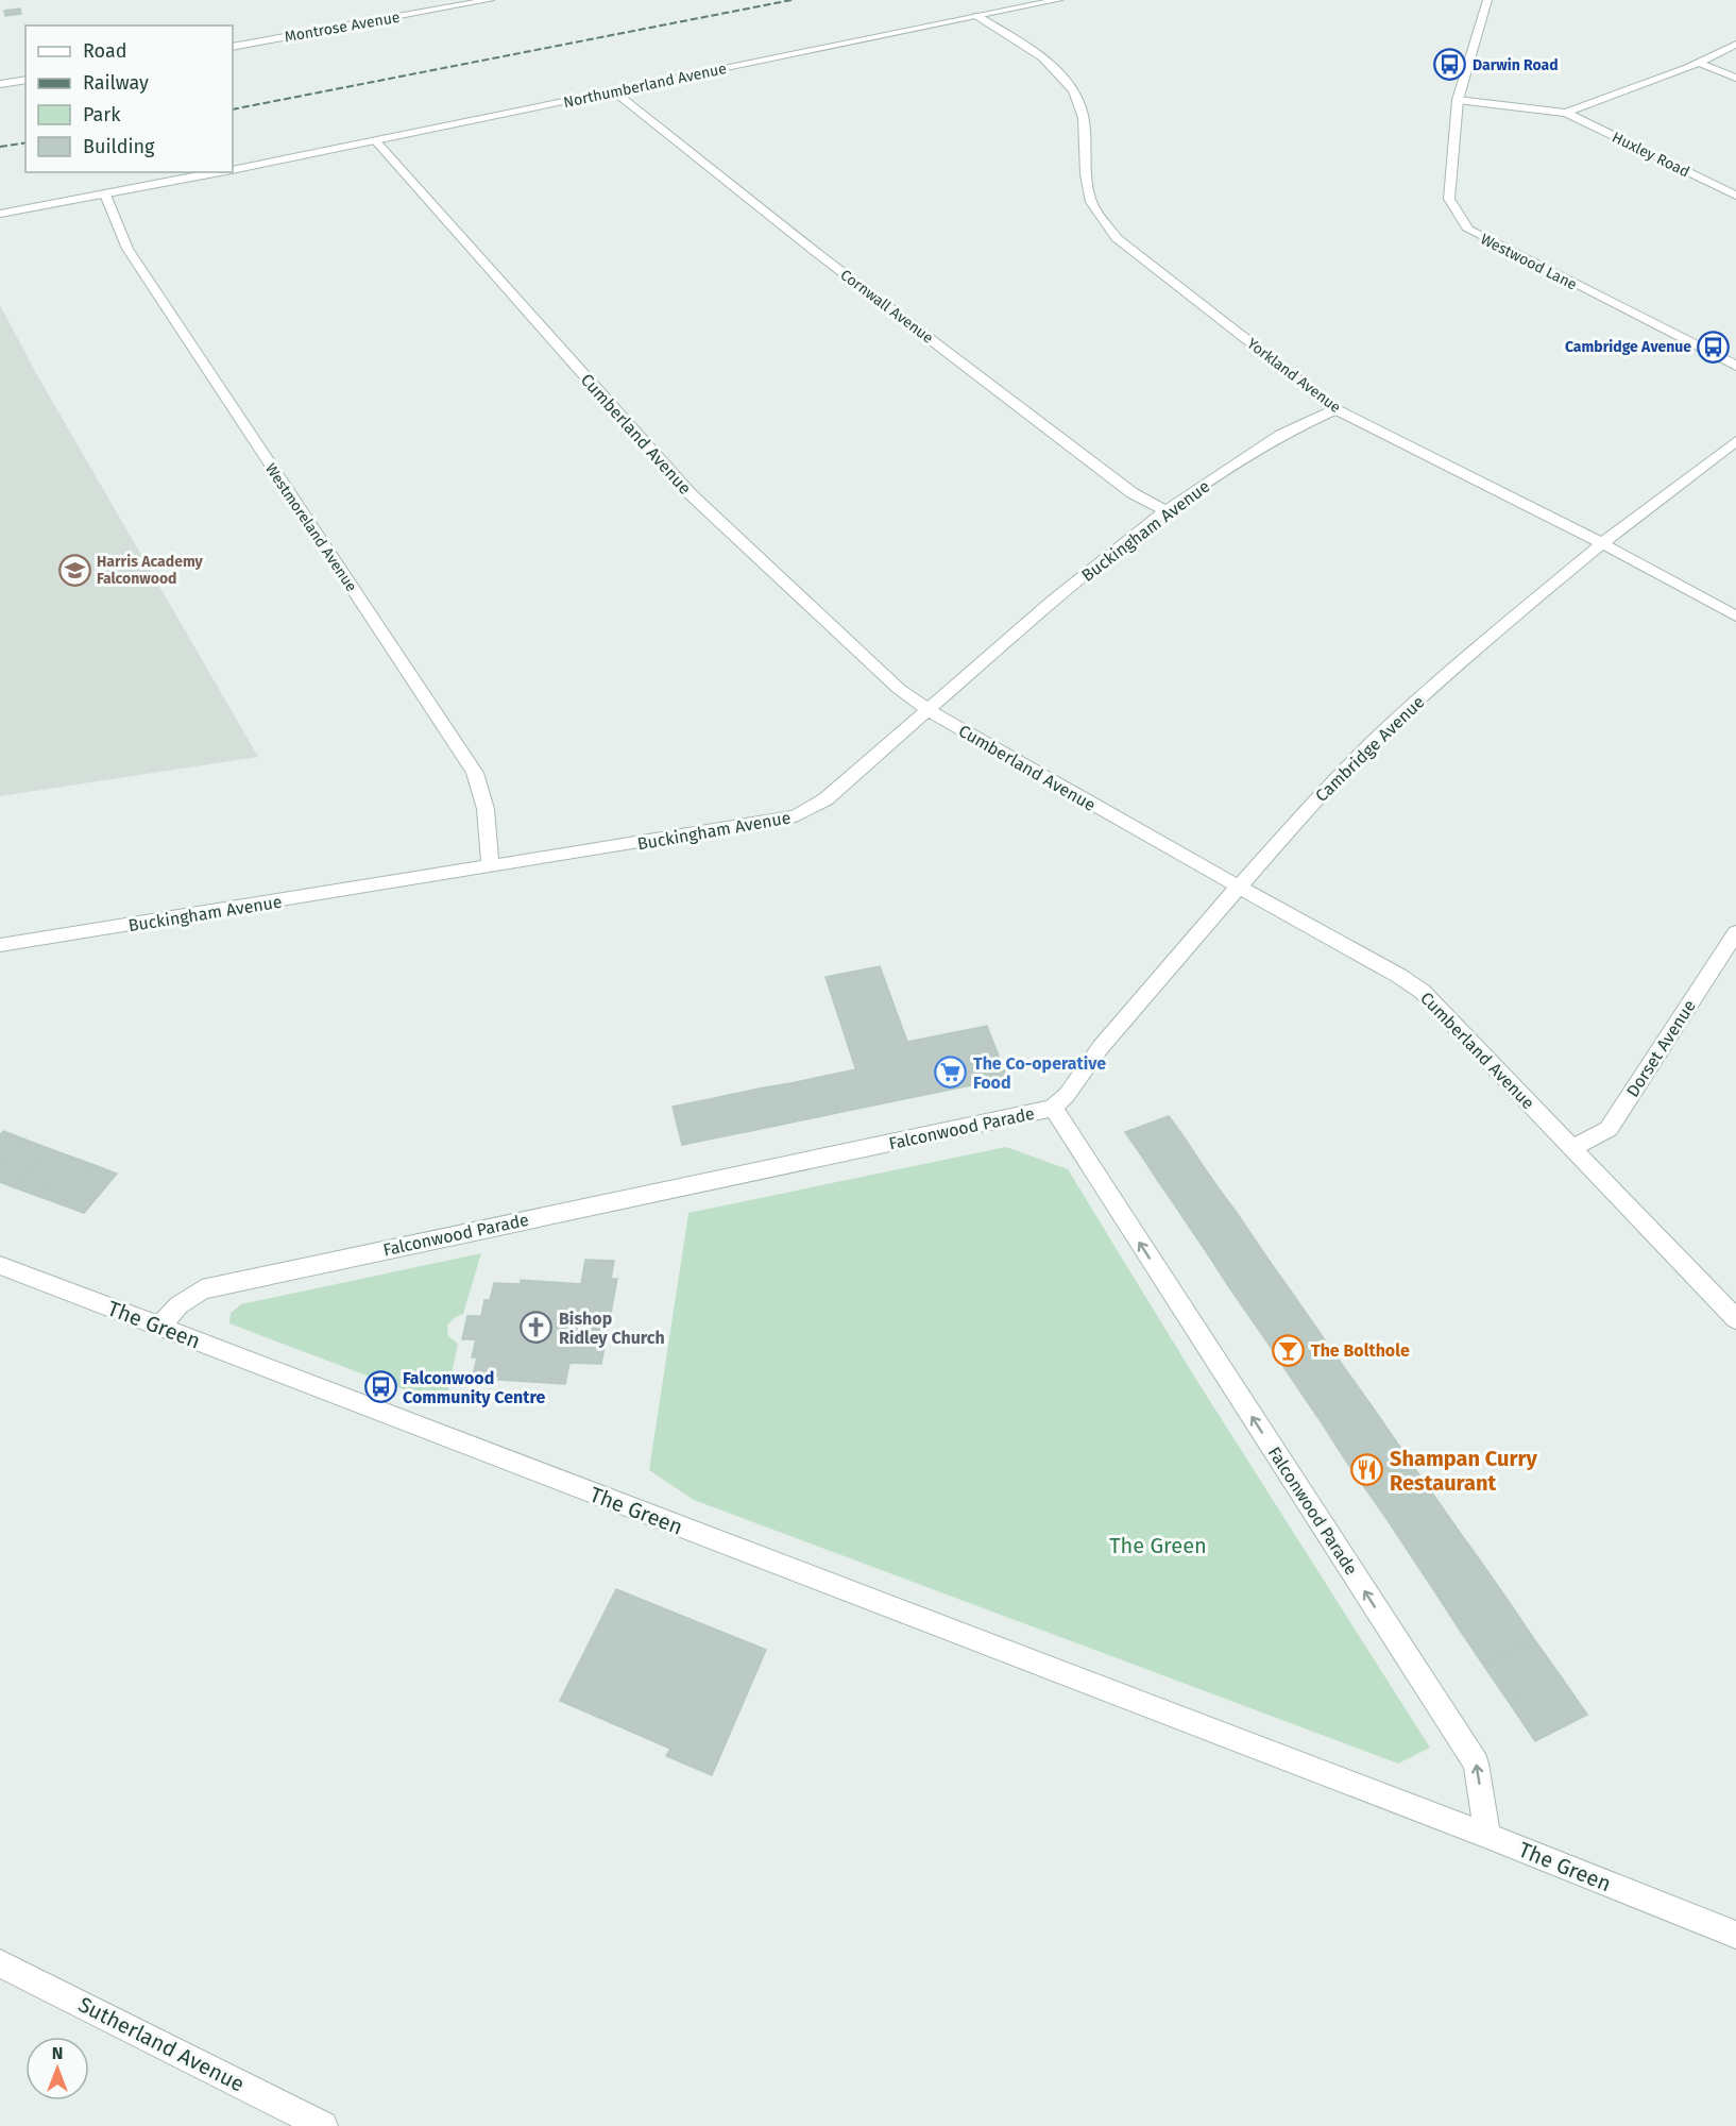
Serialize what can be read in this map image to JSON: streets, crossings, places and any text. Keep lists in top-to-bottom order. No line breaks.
{"streets":{"street":["Montrose Avenue","Northumberland Avenue","Huxley Road","Westwood Lane","Cornwall Avenue","Yorkland Avenue","Cumberland Avenue","Westmoreland Avenue","Buckingham Avenue","Cambridge Avenue","Dorset Avenue","Falconwood Parade","The Green","Sutherland Avenue"]},"crossings":[["Northumberland Avenue","Cornwall Avenue"],["Northumberland Avenue","Yorkland Avenue"],["Northumberland Avenue","Cumberland Avenue"],["Northumberland Avenue","Westmoreland Avenue"],["Cornwall Avenue","Buckingham Avenue"],["Yorkland Avenue","Buckingham Avenue"],["Yorkland Avenue","Cambridge Avenue"],["Cumberland Avenue","Buckingham Avenue"],["Cumberland Avenue","Cambridge Avenue"],["Cumberland Avenue","Dorset Avenue"],["Westmoreland Avenue","Buckingham Avenue"],["Cambridge Avenue","Falconwood Parade"],["Falconwood Parade","The Green"]],"one_way":["Falconwood Parade"],"parks":["The Green"],"places":{"bus stop":["Darwin Road","Cambridge Avenue","Falconwood Community Centre"],"school or university":["Harris Academy Falconwood"],"supermarket":["The Co-operative Food"],"church":["Bishop Ridley Church"],"bar":["The Bolthole"],"restaurant":["Shampan Curry Restaurant"]},"legend":["Road","Railway","Park","Building"],"north":"top"}
